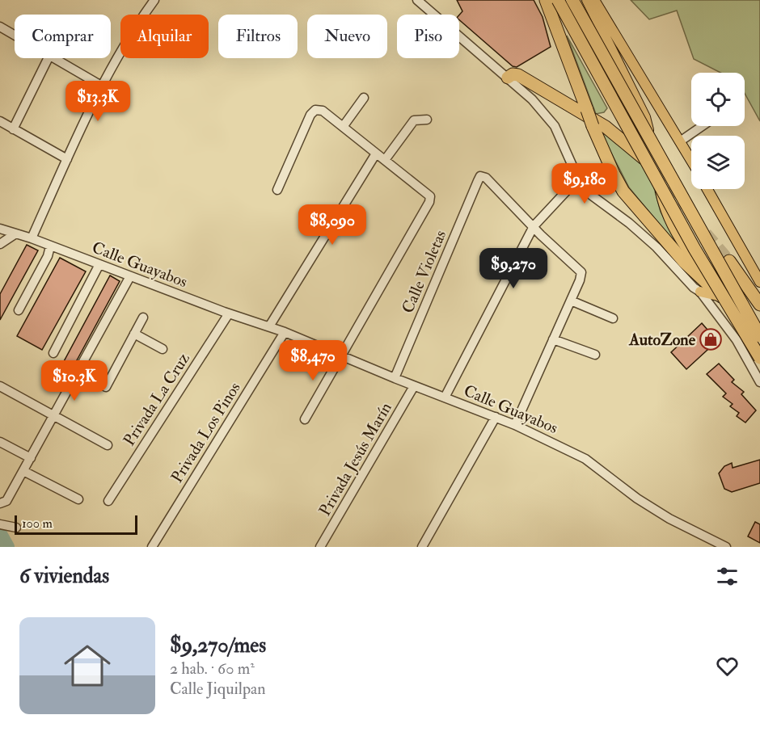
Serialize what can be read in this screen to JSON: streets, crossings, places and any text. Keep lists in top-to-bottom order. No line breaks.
{"streets":{"street":["Calle Guayabos","Calle Violetas","Privada La Cruz","Privada Los Pinos","Privada Jesús Marín"]},"crossings":[["Calle Guayabos","Calle Violetas"],["Calle Guayabos","Privada La Cruz"],["Calle Guayabos","Privada Los Pinos"],["Calle Guayabos","Privada Jesús Marín"]],"places":{"shop":["AutoZone"]},"scale_bar":"100 m","page":{"chip":["Comprar","Alquilar","Filtros","Nuevo","Piso"],"price":["$13.3K","$9,180","$8,090","$9,270","$8,470","$10.3K"],"scale":"100 m","heading":"6 viviendas","list":[{"name":"$9,270/mes","note":"2 hab. · 60 m² · Calle Jiquilpan"}]}}
